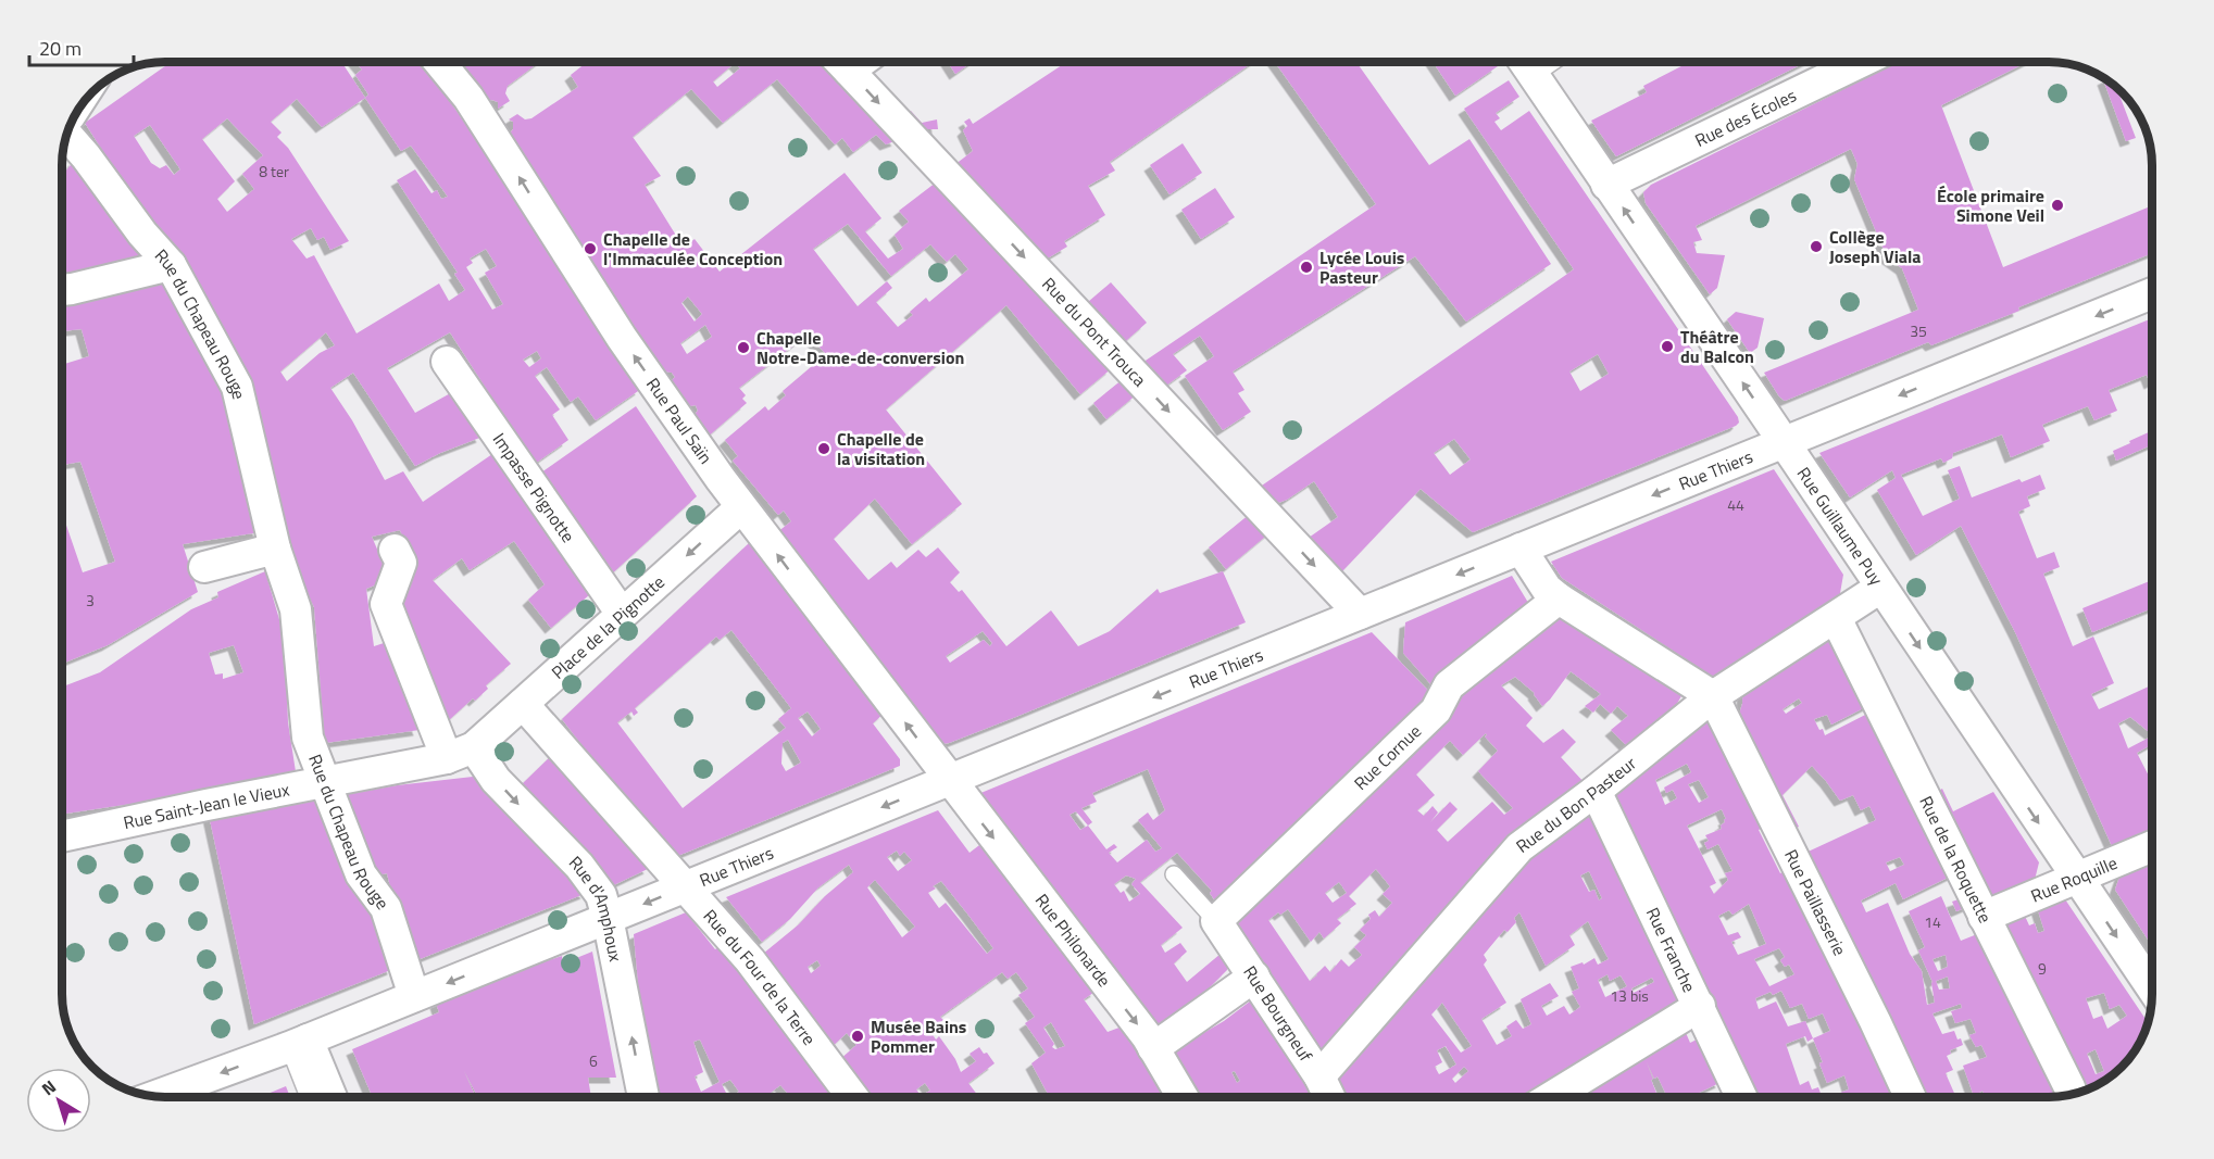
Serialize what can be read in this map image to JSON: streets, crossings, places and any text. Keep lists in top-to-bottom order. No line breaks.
{"streets":{"street":["Rue des Écoles","Rue du Chapeau Rouge","Rue du Pont Trouca","Rue Paul Saïn","Rue Thiers","Impasse Pignotte","Rue Guillaume Puy","Place de la Pignotte","Rue Cornue","Rue du Bon Pasteur","Rue Saint-Jean le Vieux","Rue de la Roquette","Rue Roquille","Rue Paillasserie","Rue d'Amphoux","Rue Philonarde","Rue Franche","Rue du Four de la Terre","Rue Bourgneuf"]},"crossings":[["Rue des Écoles","Rue Guillaume Puy"],["Rue du Chapeau Rouge","Rue Thiers"],["Rue du Chapeau Rouge","Rue Saint-Jean le Vieux"],["Rue du Pont Trouca","Rue Thiers"],["Rue Paul Saïn","Rue Thiers"],["Rue Paul Saïn","Place de la Pignotte"],["Rue Paul Saïn","Rue Philonarde"],["Rue Thiers","Rue Guillaume Puy"],["Rue Thiers","Rue d'Amphoux"],["Rue Thiers","Rue Philonarde"],["Rue Thiers","Rue du Four de la Terre"],["Impasse Pignotte","Place de la Pignotte"],["Rue Guillaume Puy","Rue du Bon Pasteur"],["Rue Guillaume Puy","Rue Roquille"],["Place de la Pignotte","Rue Saint-Jean le Vieux"],["Place de la Pignotte","Rue d'Amphoux"],["Place de la Pignotte","Rue du Four de la Terre"],["Rue Cornue","Rue Bourgneuf"],["Rue du Bon Pasteur","Rue de la Roquette"],["Rue du Bon Pasteur","Rue Paillasserie"],["Rue du Bon Pasteur","Rue Franche"],["Rue du Bon Pasteur","Rue Bourgneuf"],["Rue Saint-Jean le Vieux","Rue d'Amphoux"],["Rue de la Roquette","Rue Roquille"]],"one_way":["Rue du Pont Trouca","Rue Paul Saïn","Rue Thiers","Place de la Pignotte","Rue Philonarde"],"places":["École primaire Simone Veil","Collège Joseph Viala","Chapelle de l'Immaculée Conception","Lycée Louis Pasteur","Théâtre du Balcon","Chapelle Notre-Dame-de-conversion","Chapelle de la visitation","Musée Bains Pommer"],"house_numbers":["8 ter","35","44","3","14","9","13 bis","6"],"scale_bar":"20 m","north":"top left"}
